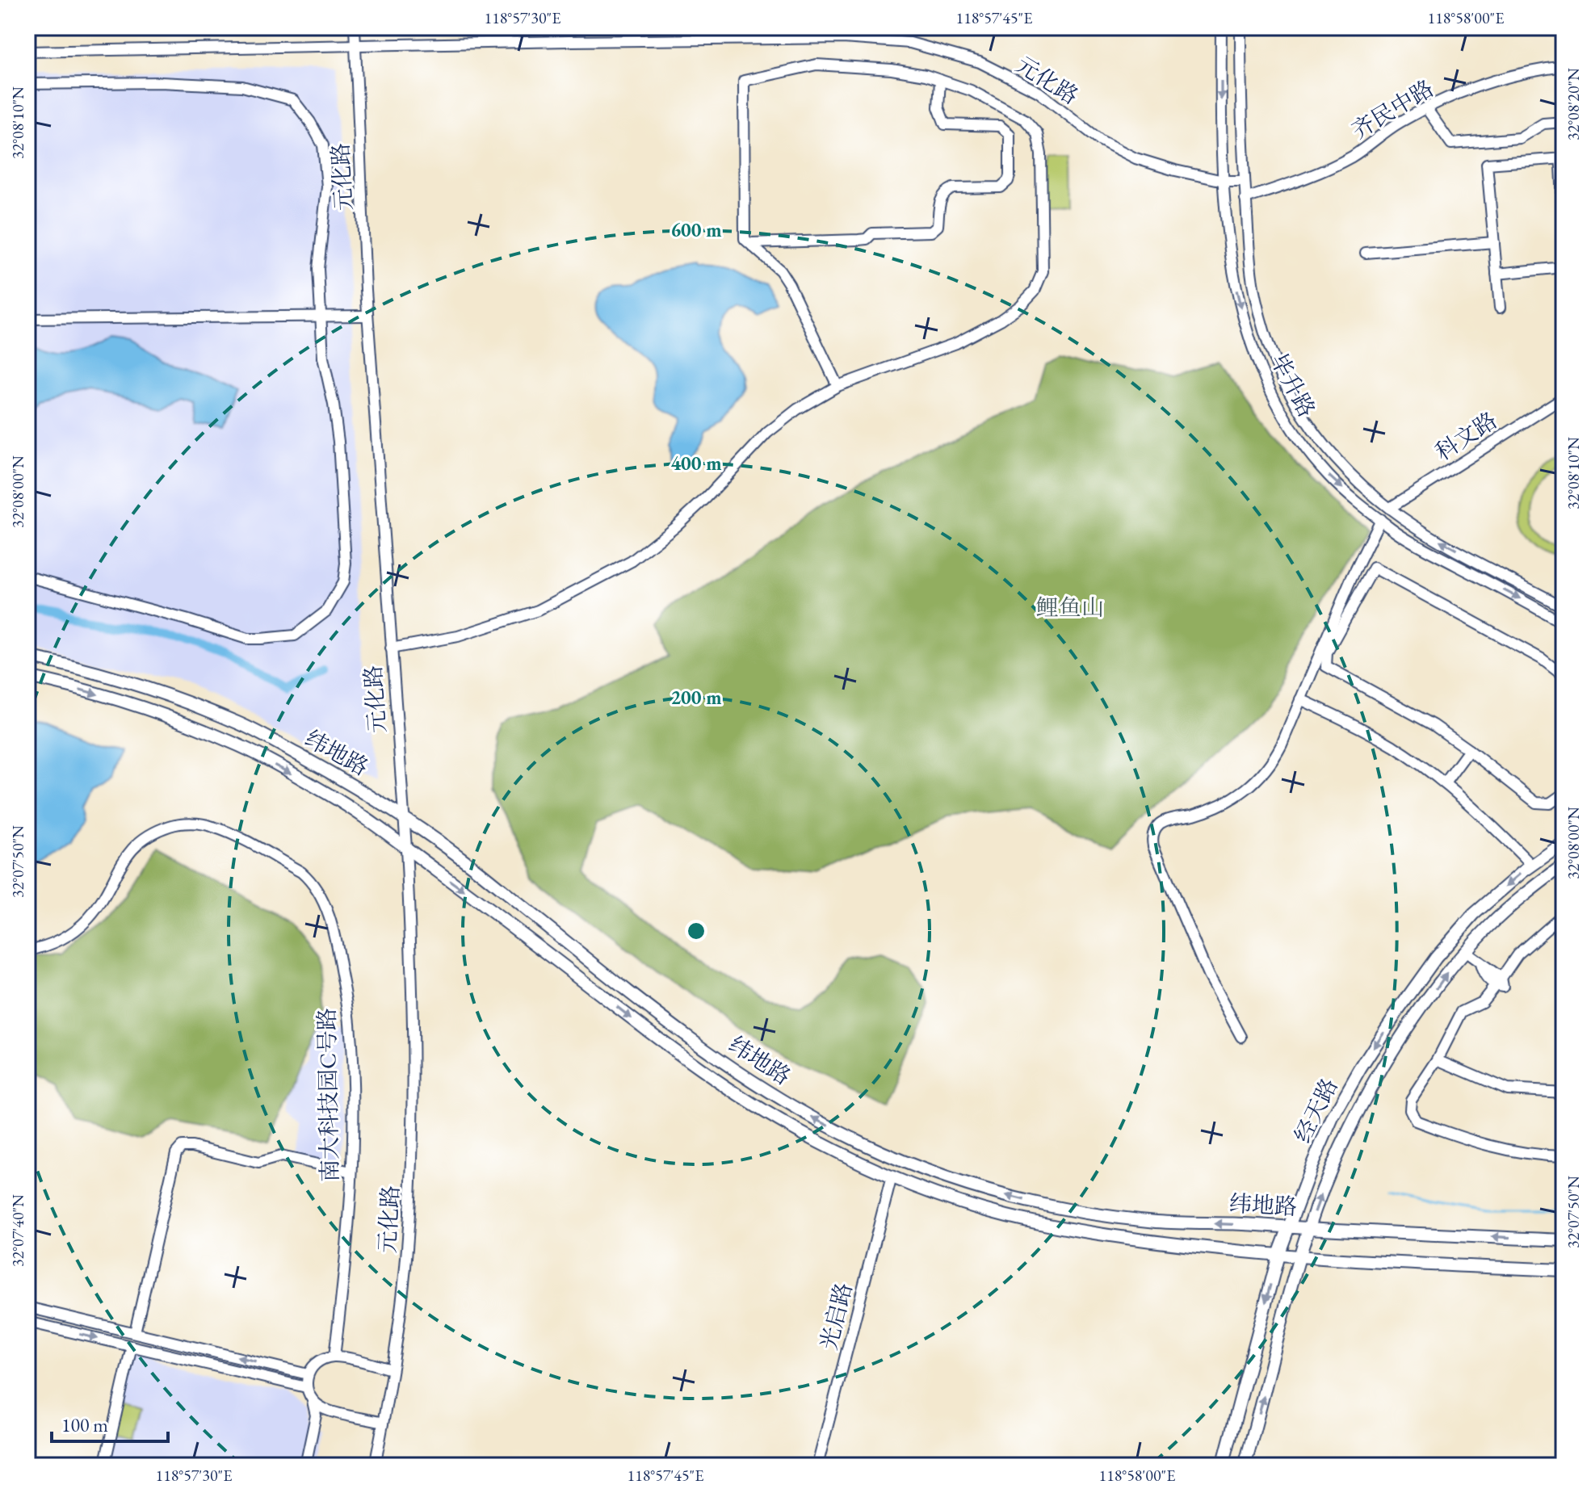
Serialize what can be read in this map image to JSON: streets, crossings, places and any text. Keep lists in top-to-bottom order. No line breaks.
{"streets":{"main road":["纬地路","经天路"],"street":["元化路","齐民中路","毕升路","科文路","南大科技园C号路","光启路"]},"crossings":[["元化路","毕升路"],["元化路","纬地路"],["齐民中路","毕升路"],["毕升路","科文路"],["纬地路","经天路"],["纬地路","光启路"]],"parks":["鲤鱼山"],"scale_bar":"100 m","coordinates":["118°57'30\"E","118°57'45\"E","118°58'00\"E","32°08'20\"N","32°08'10\"N","32°08'00\"N","32°07'50\"N","32°07'40\"N"],"rings":["600 m","400 m","200 m"]}
